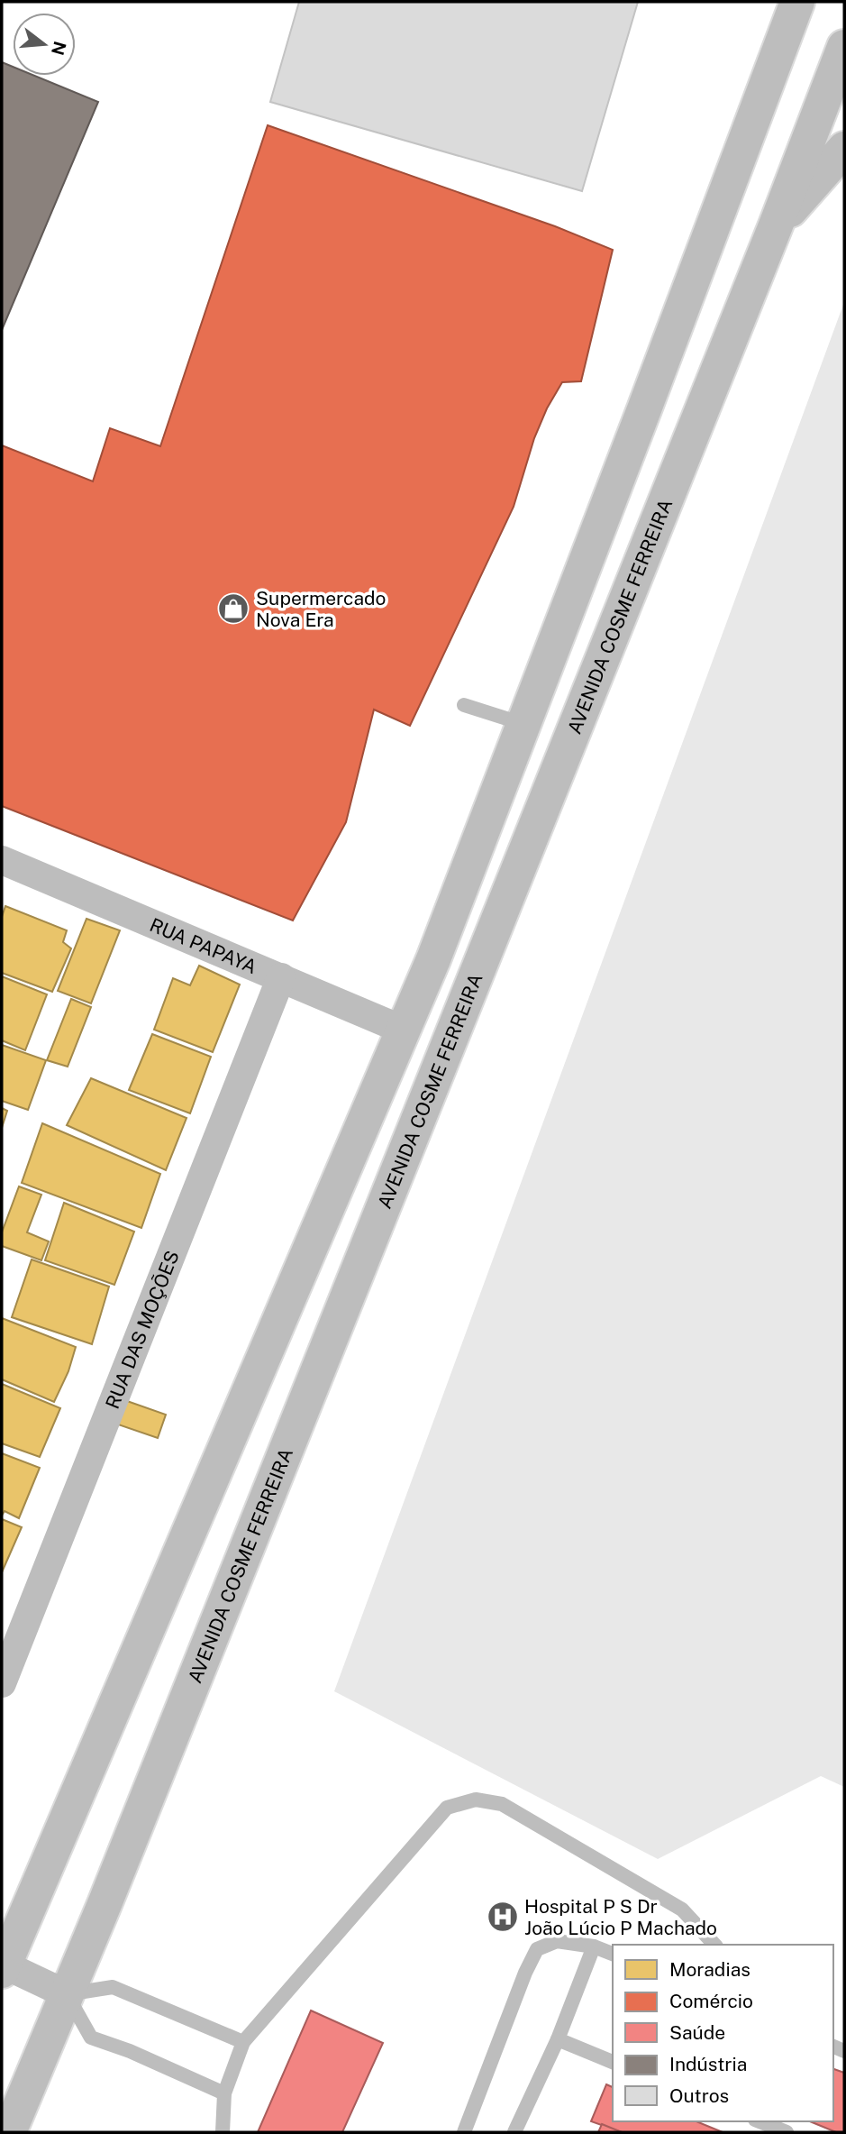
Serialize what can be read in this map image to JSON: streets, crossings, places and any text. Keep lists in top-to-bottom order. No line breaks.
{"streets":{"main road":["AVENIDA COSME FERREIRA"],"street":["RUA PAPAYA","RUA DAS MOÇÕES"]},"crossings":[["RUA PAPAYA","RUA DAS MOÇÕES"]],"places":{"shop":["Supermercado Nova Era"],"hospital":["Hospital P S Dr João Lúcio P Machado"]},"legend":["Moradias","Comércio","Saúde","Indústria","Outros"],"north":"right"}
